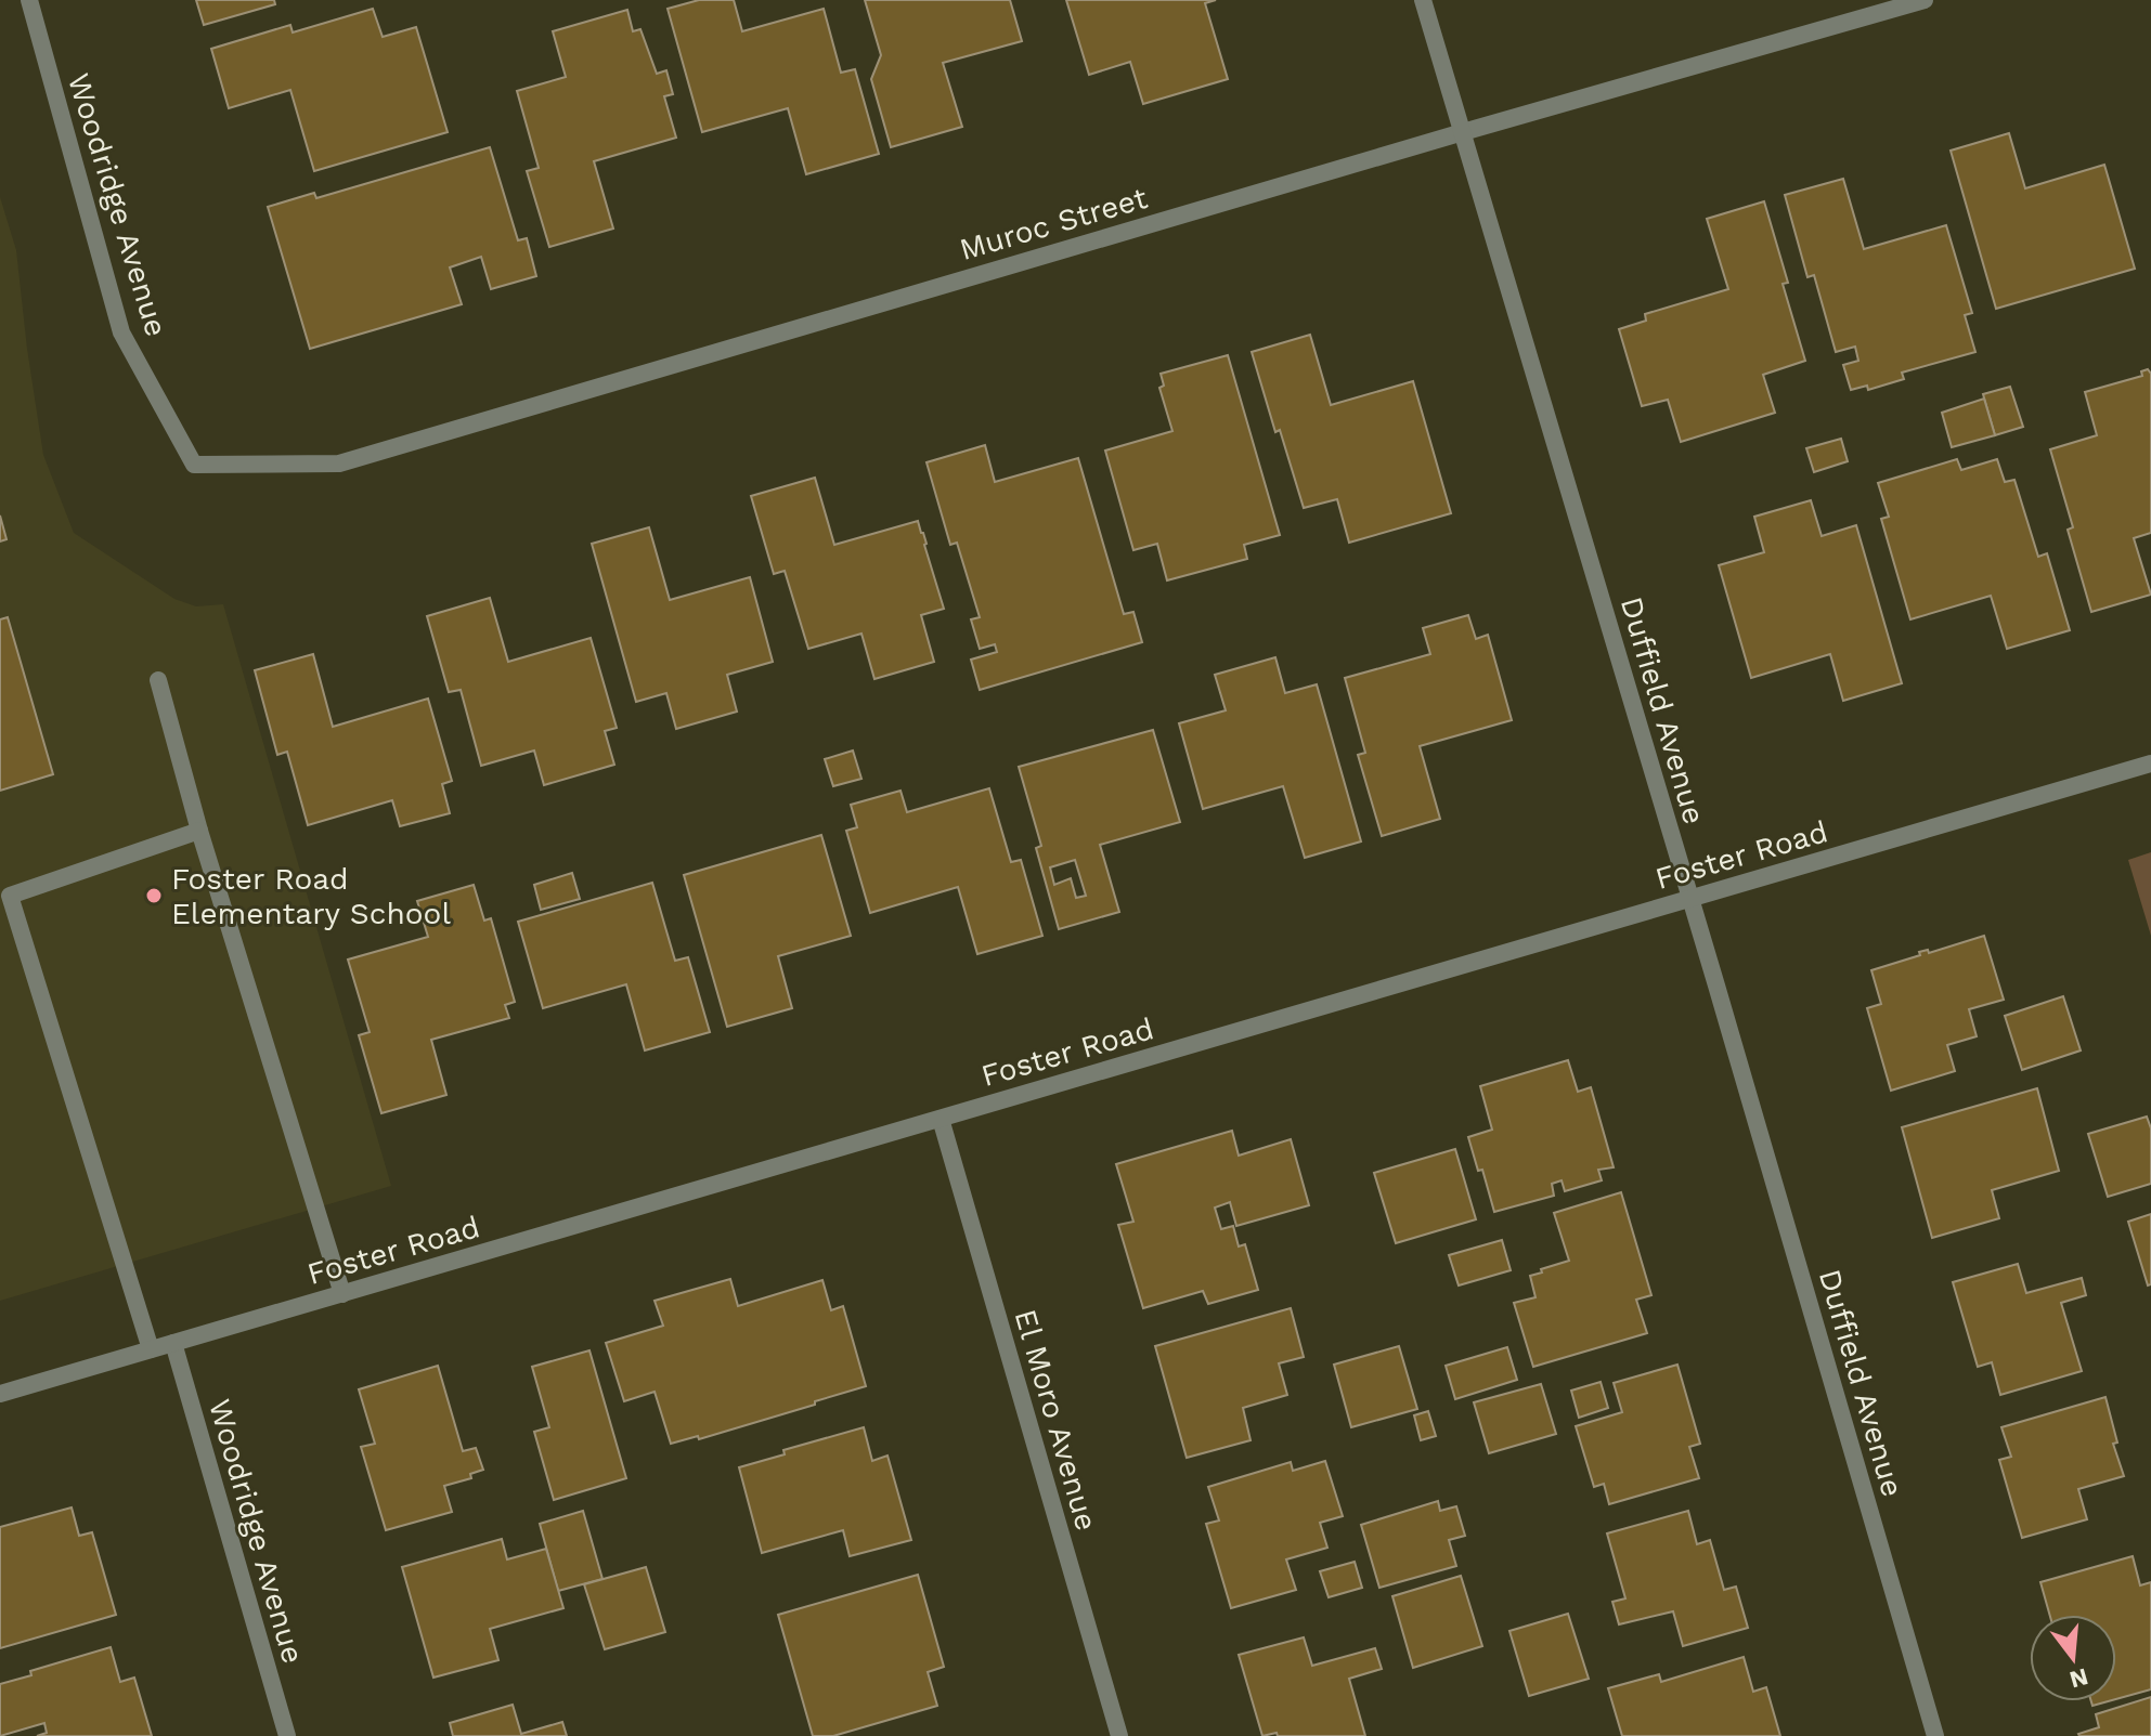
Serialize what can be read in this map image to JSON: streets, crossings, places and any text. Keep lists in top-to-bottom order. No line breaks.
{"streets":{"street":["Woodridge Avenue","Muroc Street","Duffield Avenue","Foster Road","El Moro Avenue"]},"crossings":[["Woodridge Avenue","Muroc Street"],["Woodridge Avenue","Foster Road"],["Muroc Street","Duffield Avenue"],["Duffield Avenue","Foster Road"],["Foster Road","El Moro Avenue"]],"places":["Foster Road Elementary School"],"north":"bottom"}
